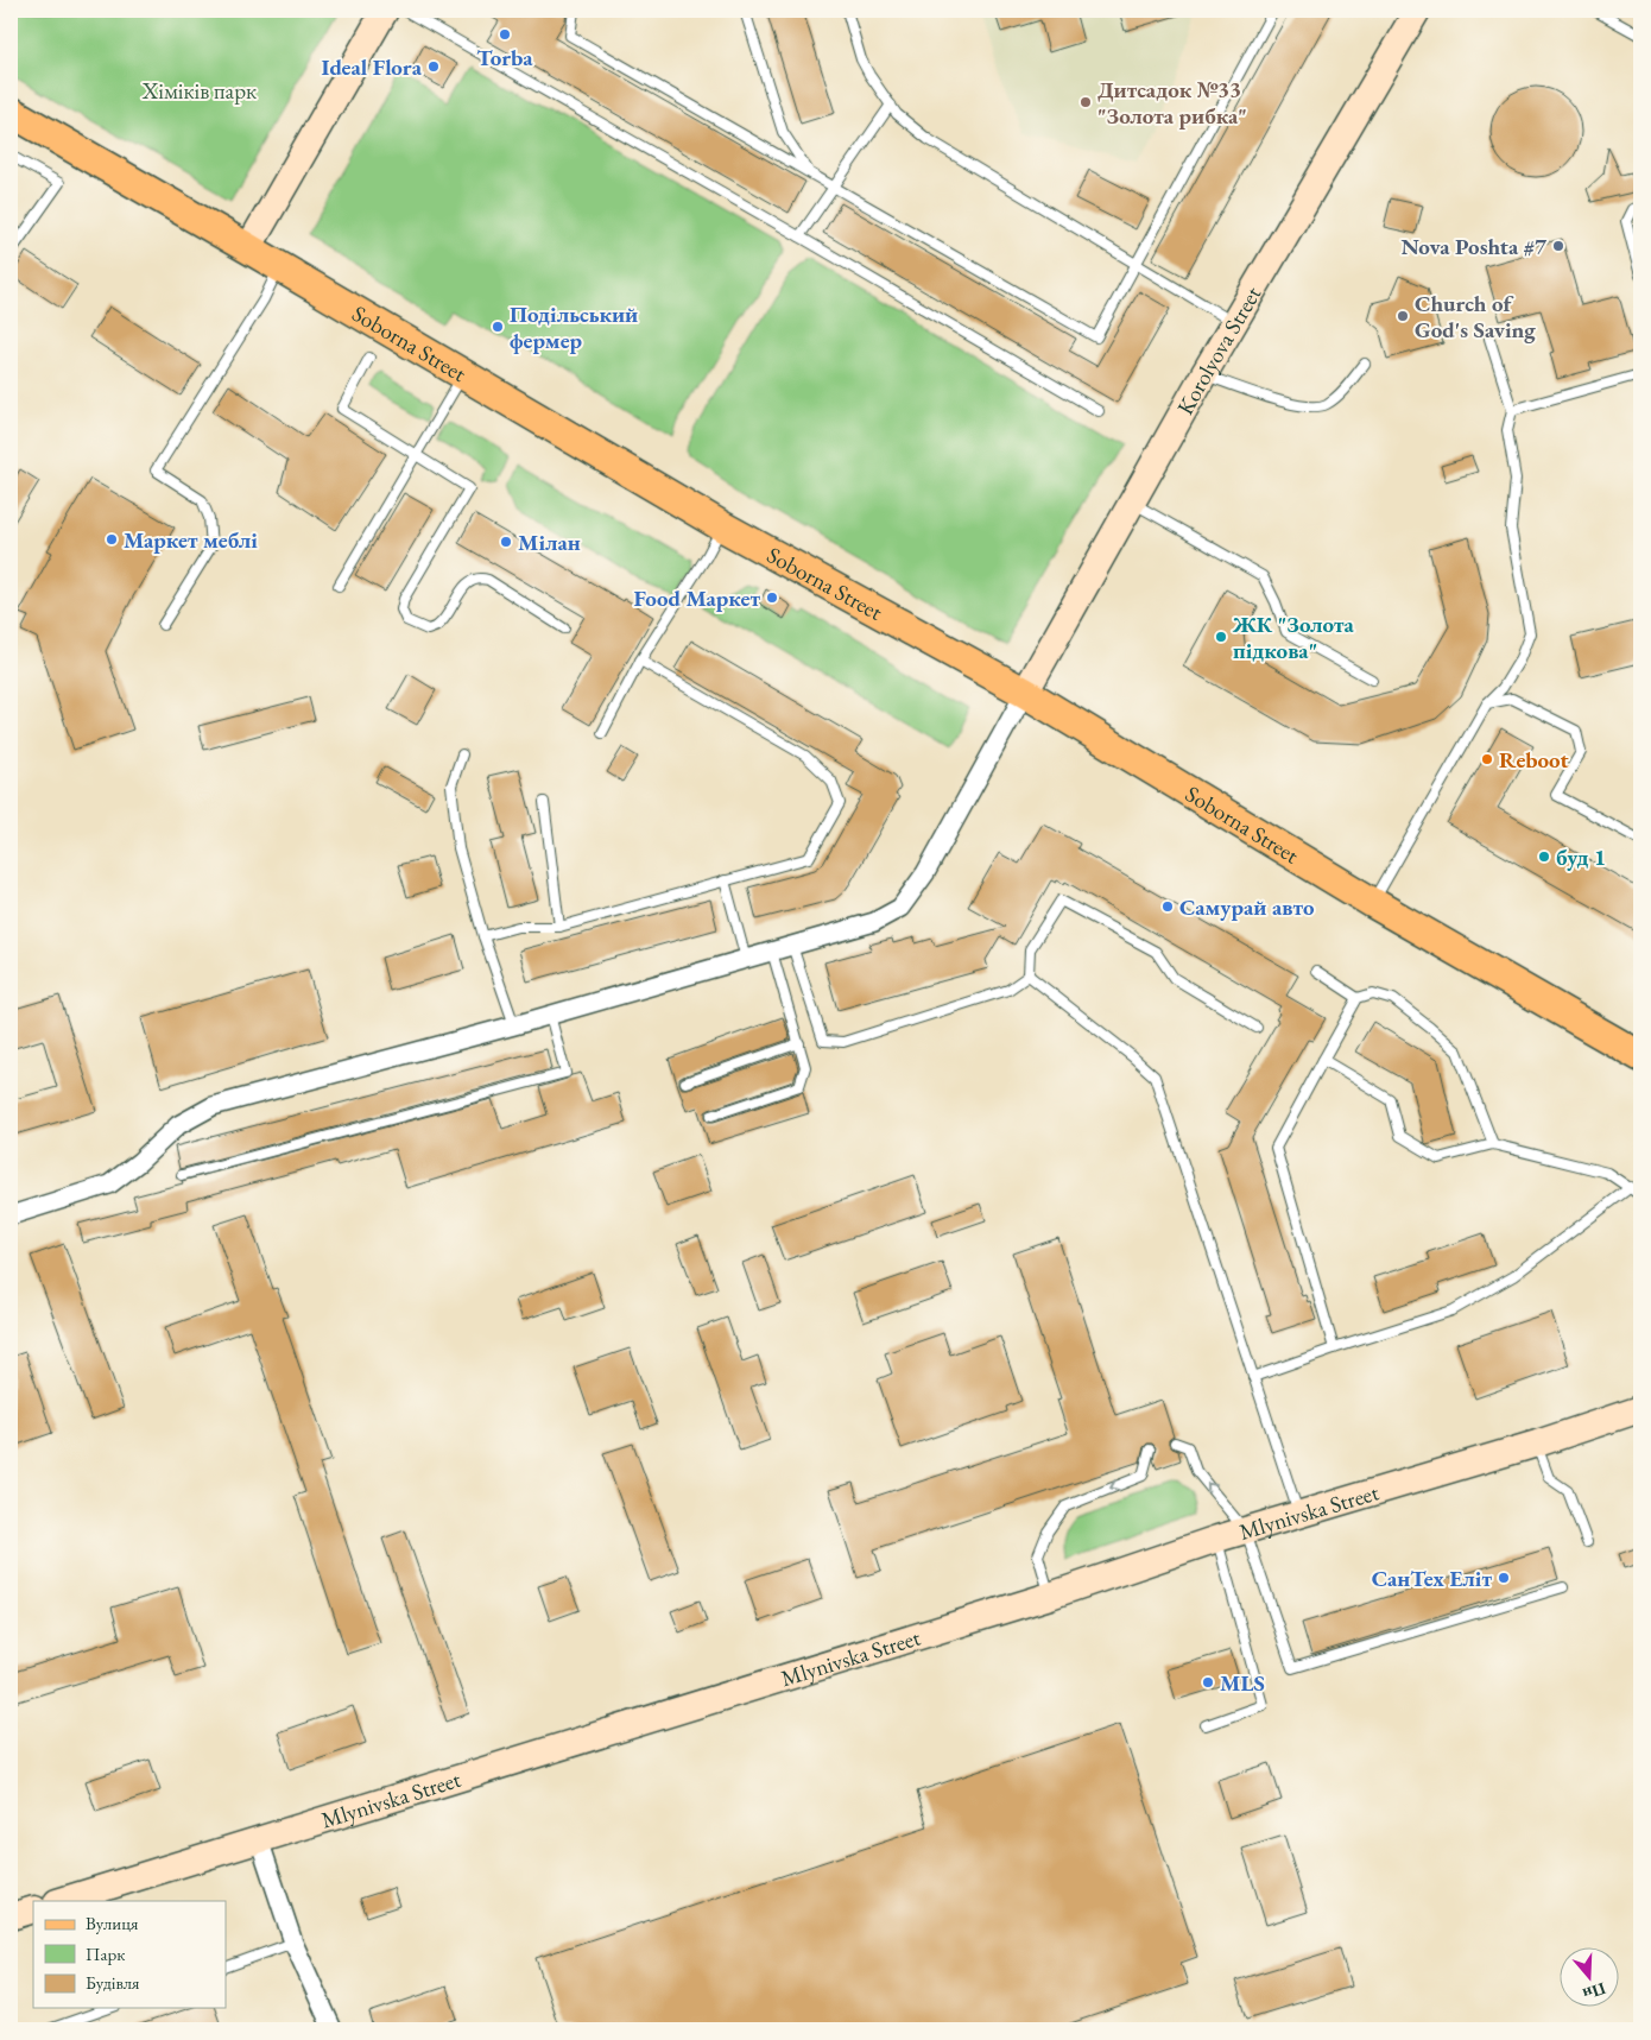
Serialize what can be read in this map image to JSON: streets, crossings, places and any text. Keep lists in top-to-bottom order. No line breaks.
{"streets":{"main road":["Soborna Street","Korolyova Street","Mlynivska Street"]},"crossings":[["Soborna Street","Korolyova Street"]],"parks":["Хіміків парк"],"places":["Torba","Ideal Flora","Дитсадок №33 \"Золота рибка\"","Nova Poshta #7","Church of God's Saving","Подільський фермер","Маркет меблі","Мілан","Food Маркет","ЖК \"Золота підкова\"","Reboot","буд 1","Самурай авто","СанТех Еліт","MLS"],"legend":["Вулиця","Парк","Будівля"],"north":"bottom"}
